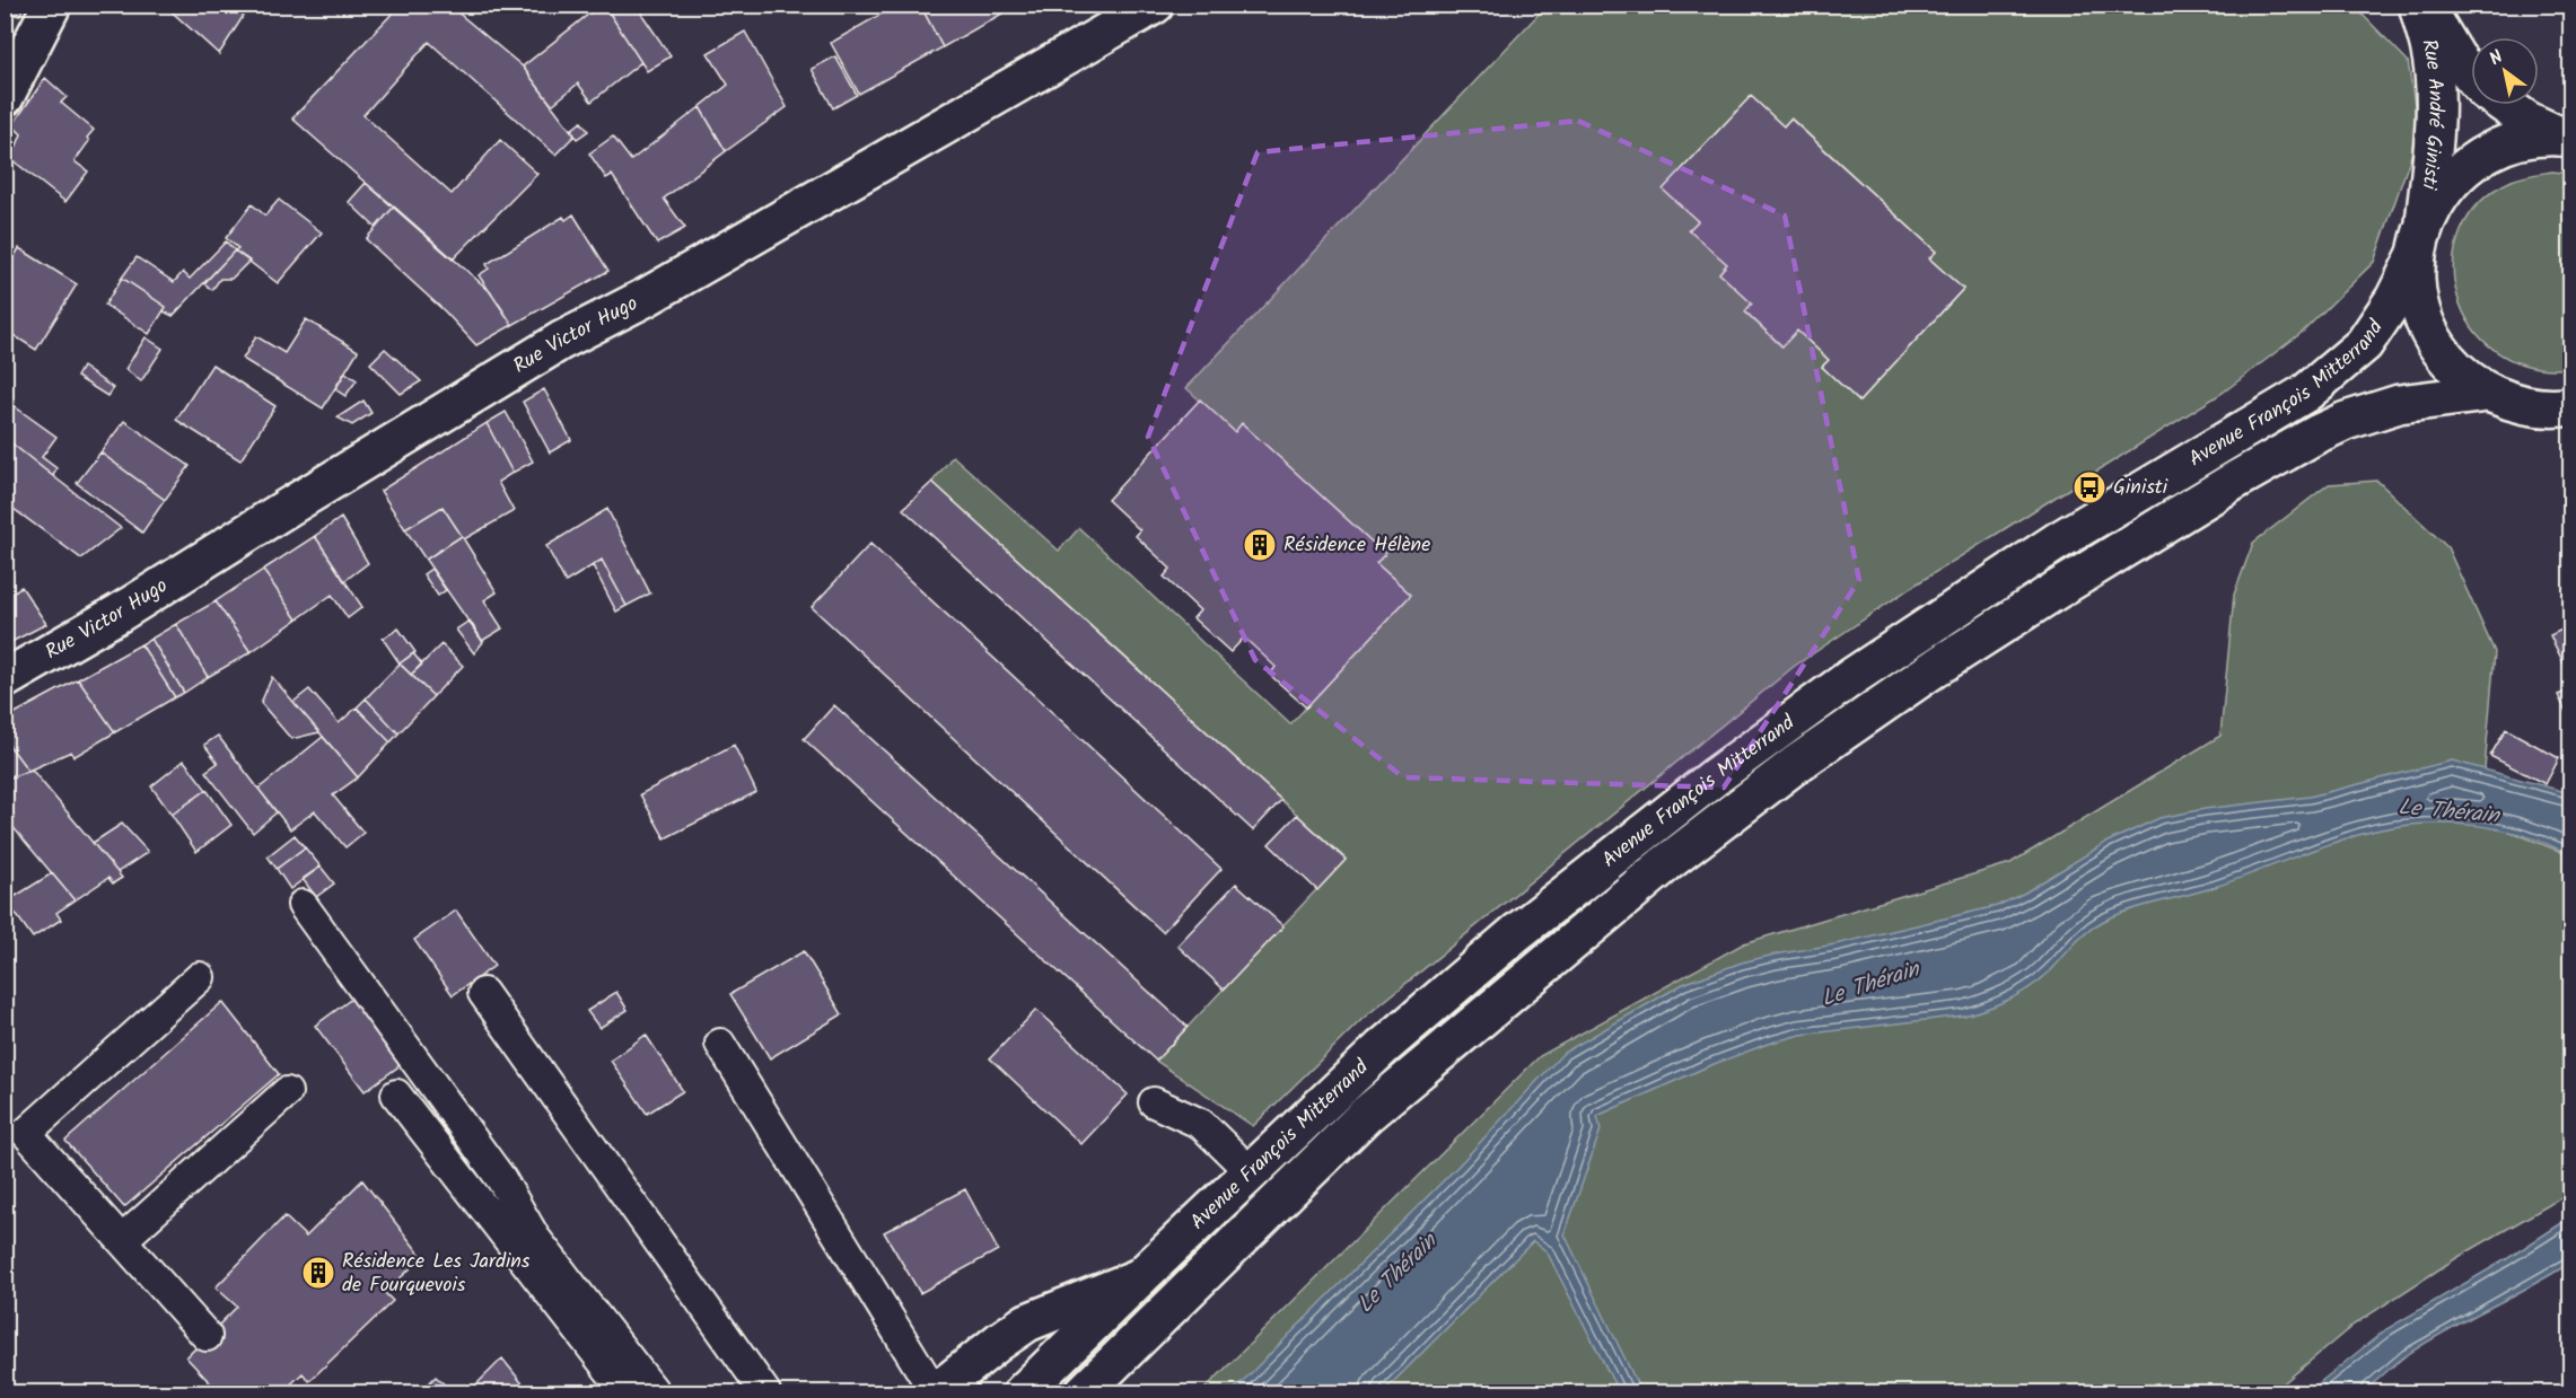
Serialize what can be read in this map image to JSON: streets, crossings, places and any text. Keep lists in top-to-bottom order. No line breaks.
{"streets":{"main road":["Rue André Ginisti","Rue Victor Hugo","Avenue François Mitterrand"]},"crossings":[["Rue André Ginisti","Avenue François Mitterrand"]],"water":["Le Thérain"],"places":{"bus stop":["Ginisti"],"building":["Résidence Hélène","Résidence Les Jardins de Fourquevois"]},"north":"top left"}
